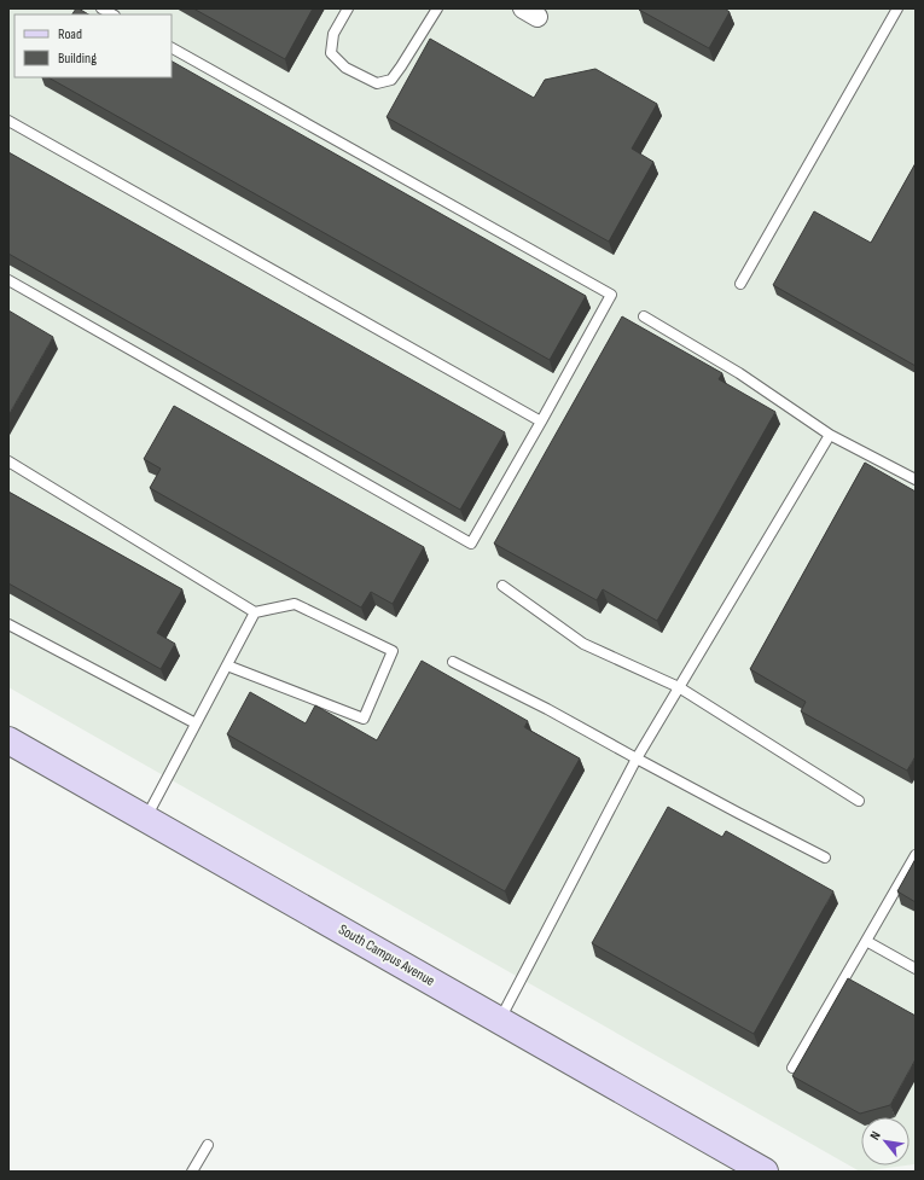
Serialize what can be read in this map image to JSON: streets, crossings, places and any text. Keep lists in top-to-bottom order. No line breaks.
{"streets":{"street":["South Campus Avenue"]},"legend":["Road","Building"],"north":"top left"}
